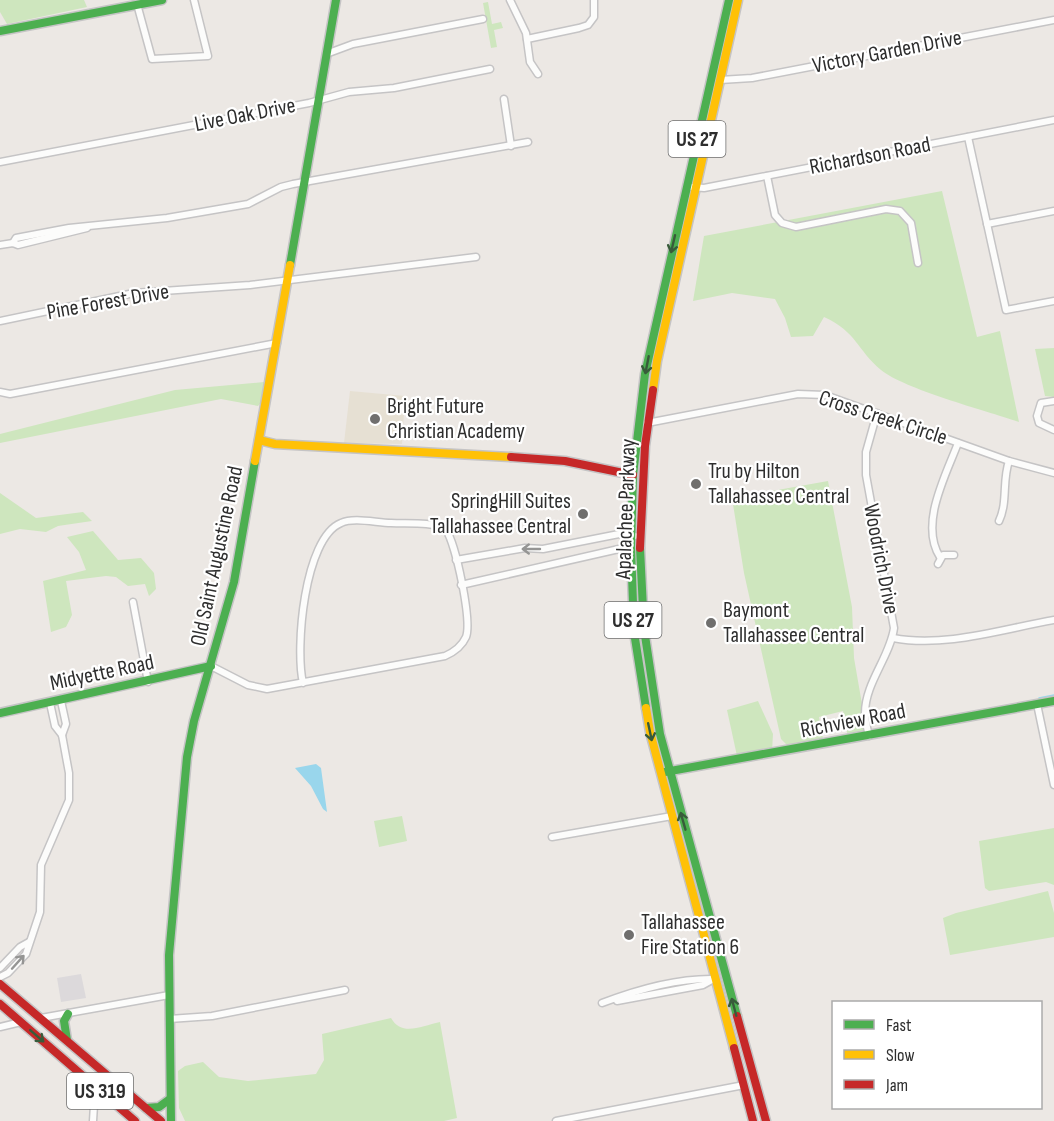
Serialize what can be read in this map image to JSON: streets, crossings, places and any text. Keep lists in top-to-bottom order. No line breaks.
{"streets":{"main road":["US 27","Apalachee Parkway","Old Saint Augustine Road","Midyette Road","Richview Road","US 319"],"street":["Victory Garden Drive","Live Oak Drive","Richardson Road","Pine Forest Drive","Cross Creek Circle","Woodrich Drive"]},"crossings":[["Victory Garden Drive","Apalachee Parkway"],["Live Oak Drive","Old Saint Augustine Road"],["Richardson Road","Apalachee Parkway"],["Pine Forest Drive","Old Saint Augustine Road"],["Cross Creek Circle","Apalachee Parkway"],["Cross Creek Circle","Woodrich Drive"],["Apalachee Parkway","Richview Road"],["Old Saint Augustine Road","Midyette Road"],["Woodrich Drive","Richview Road"]],"places":["Bright Future Christian Academy","Tru by Hilton Tallahassee Central","SpringHill Suites Tallahassee Central","Baymont Tallahassee Central","Tallahassee Fire Station 6"],"legend":["Fast","Slow","Jam"]}
